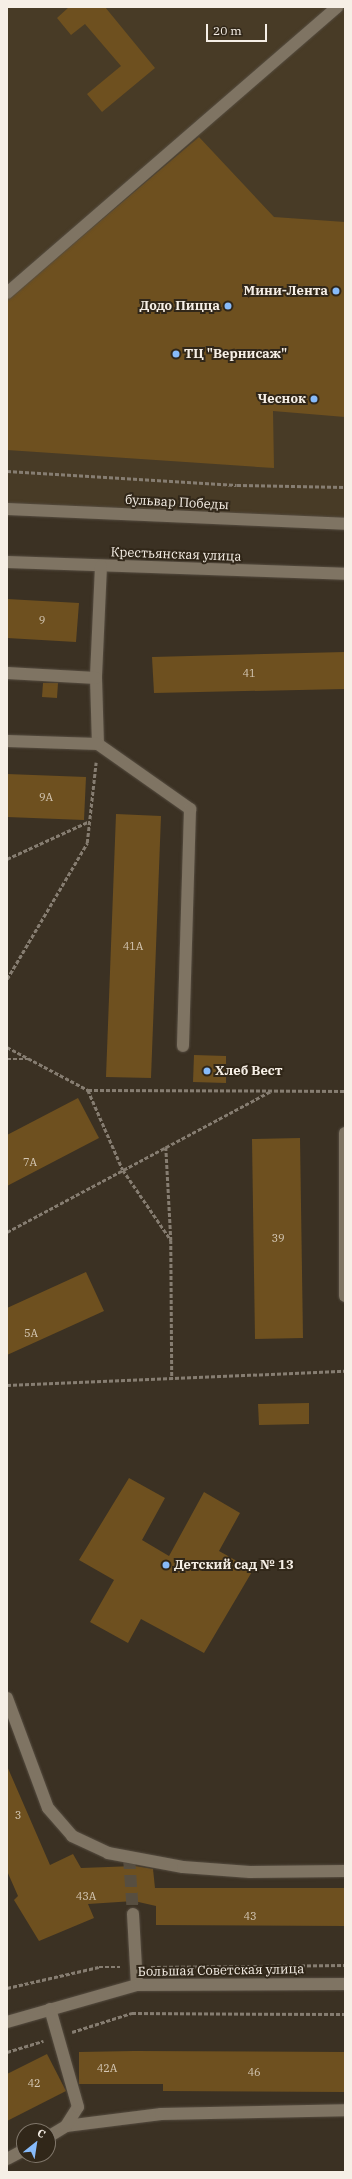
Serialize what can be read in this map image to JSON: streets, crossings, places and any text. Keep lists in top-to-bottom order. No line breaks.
{"streets":{"street":["бульвар Победы","Крестьянская улица","Большая Советская улица"]},"places":["Мини-Лента","Додо Пицца","ТЦ \"Вернисаж\"","Чеснок","Хлеб Вест","Детский сад № 13"],"house_numbers":["9","41","9А","41А","7А","39","5А","3","43А","43","42А","46","42"],"scale_bar":"20 m","north":"top right"}
